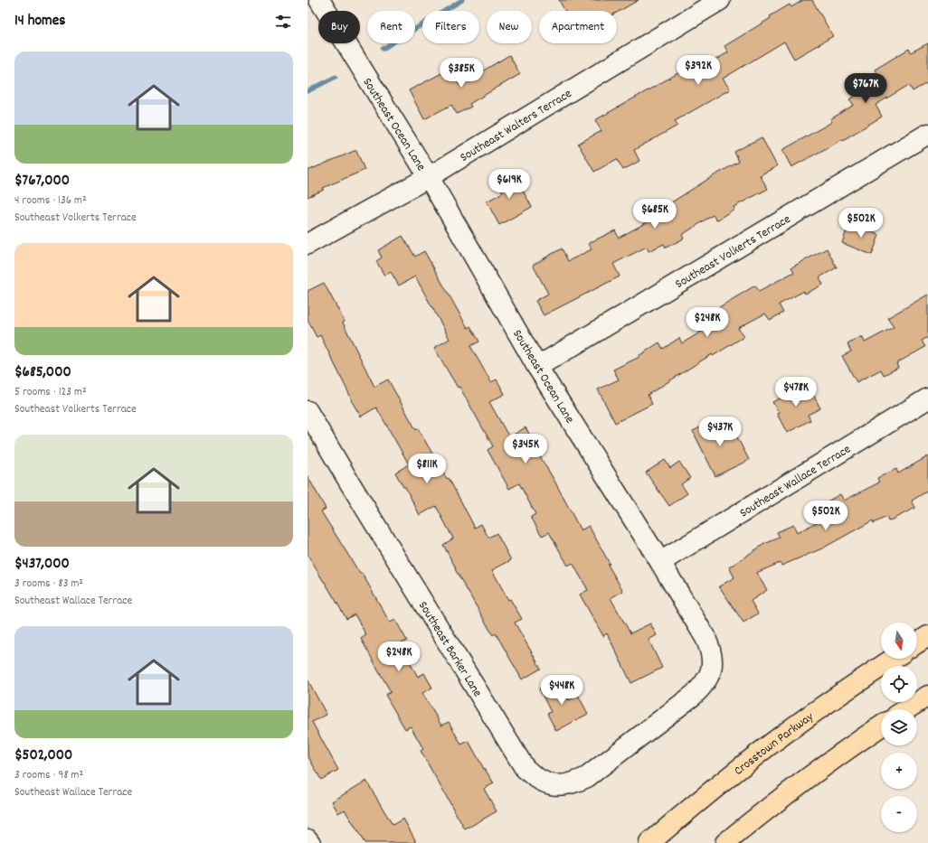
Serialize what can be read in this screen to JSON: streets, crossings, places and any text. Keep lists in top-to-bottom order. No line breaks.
{"streets":{"main road":["Crosstown Parkway"],"street":["Southeast Ocean Lane","Southeast Walters Terrace","Southeast Volkerts Terrace","Southeast Wallace Terrace","Southeast Barker Lane"]},"crossings":[["Southeast Ocean Lane","Southeast Walters Terrace"],["Southeast Ocean Lane","Southeast Volkerts Terrace"],["Southeast Ocean Lane","Southeast Wallace Terrace"],["Southeast Ocean Lane","Southeast Barker Lane"]],"north":"bottom","page":{"heading":"14 homes","chip":["Buy","Rent","Filters","New","Apartment"],"list":[{"name":"$767,000","note":"4 rooms · 136 m² · Southeast Volkerts Terrace"},{"name":"$685,000","note":"5 rooms · 123 m² · Southeast Volkerts Terrace"},{"name":"$437,000","note":"3 rooms · 83 m² · Southeast Wallace Terrace"},{"name":"$502,000","note":"3 rooms · 98 m² · Southeast Wallace Terrace"}],"price":["$392K","$385K","$767K","$619K","$685K","$502K","$248K","$478K","$437K","$345K","$811K","$502K","$248K","$448K"],"map_buttons":["+","−"]}}
